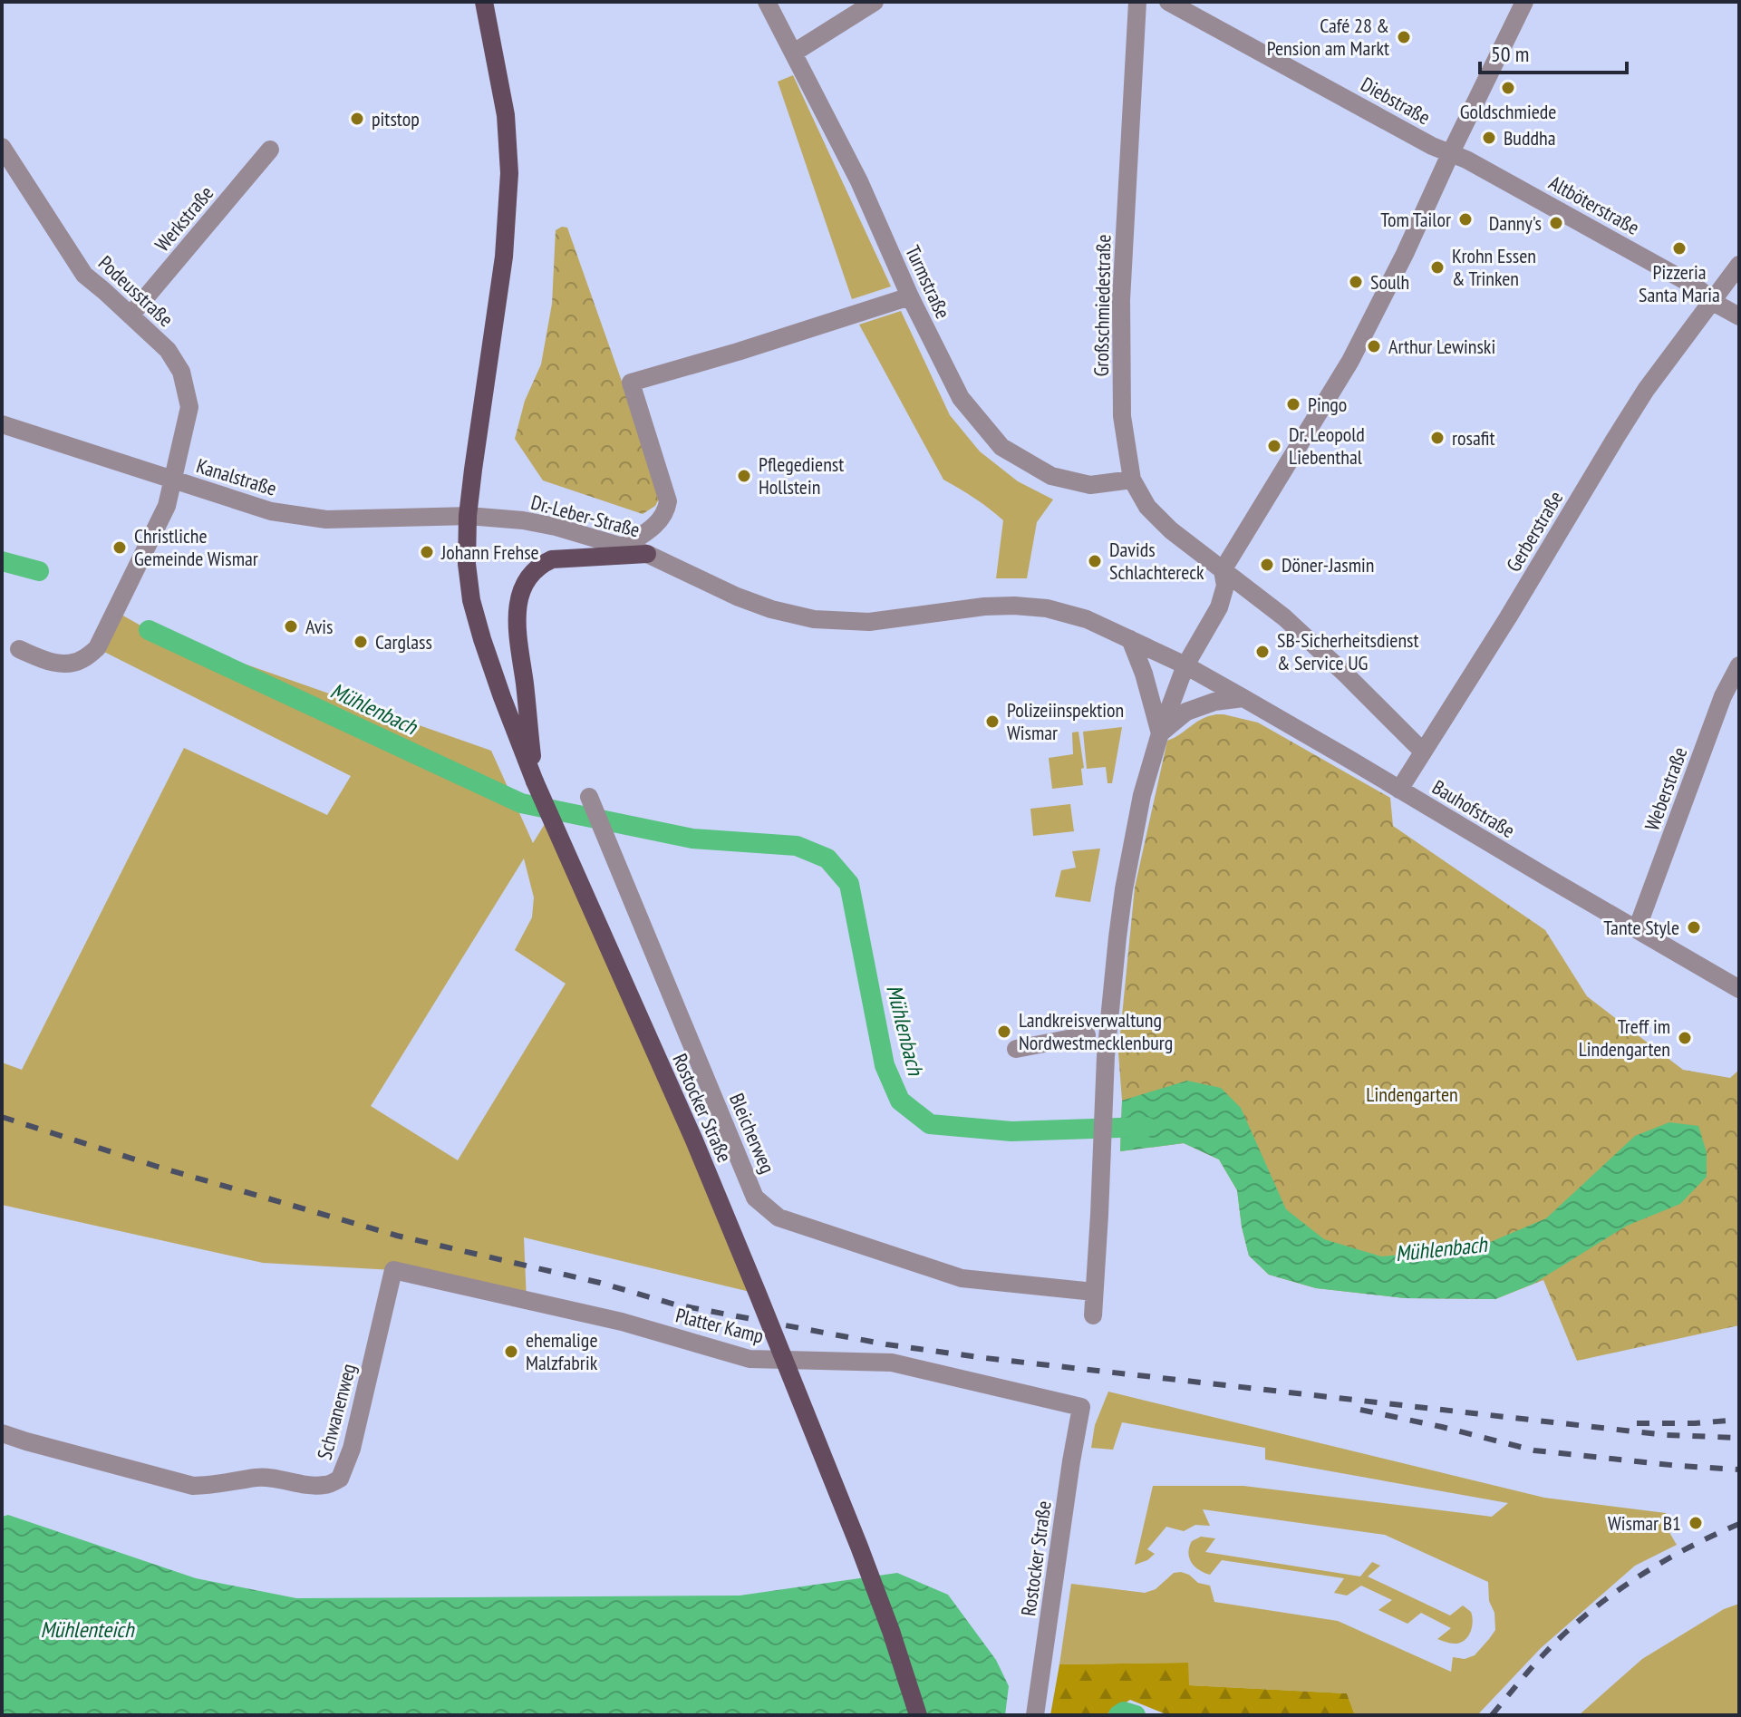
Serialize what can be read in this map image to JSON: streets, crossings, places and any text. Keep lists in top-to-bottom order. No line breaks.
{"streets":{"main road":["Rostocker Straße"],"street":["Diebstraße","Altböterstraße","Werkstraße","Turmstraße","Podeusstraße","Großschmiedestraße","Kanalstraße","Dr.-Leber-Straße","Gerberstraße","Weberstraße","Bauhofstraße","Bleicherweg","Platter Kamp","Schwanenweg"]},"crossings":[["Diebstraße","Altböterstraße"],["Altböterstraße","Gerberstraße"],["Werkstraße","Podeusstraße"],["Turmstraße","Großschmiedestraße"],["Podeusstraße","Kanalstraße"],["Großschmiedestraße","Bauhofstraße"],["Kanalstraße","Dr.-Leber-Straße"],["Kanalstraße","Rostocker Straße"],["Dr.-Leber-Straße","Bauhofstraße"],["Dr.-Leber-Straße","Rostocker Straße"],["Gerberstraße","Bauhofstraße"],["Weberstraße","Bauhofstraße"],["Rostocker Straße","Platter Kamp"],["Platter Kamp","Schwanenweg"]],"water":["Mühlenbach","Mühlenteich"],"parks":["Lindengarten"],"places":["Café 28 & Pension am Markt","Goldschmiede","pitstop","Buddha","Tom Tailor","Danny's","Pizzeria Santa Maria","Krohn Essen & Trinken","Soulh","Arthur Lewinski","Pingo","rosafit","Dr. Leopold Liebenthal","Pflegedienst Hollstein","Christliche Gemeinde Wismar","Johann Frehse","Davids Schlachtereck","Döner-Jasmin","Avis","Carglass","SB-Sicherheitsdienst & Service UG","Polizeiinspektion Wismar","Tante Style","Landkreisverwaltung Nordwestmecklenburg","Treff im Lindengarten","ehemalige Malzfabrik","Wismar B1"],"scale_bar":"50 m"}
